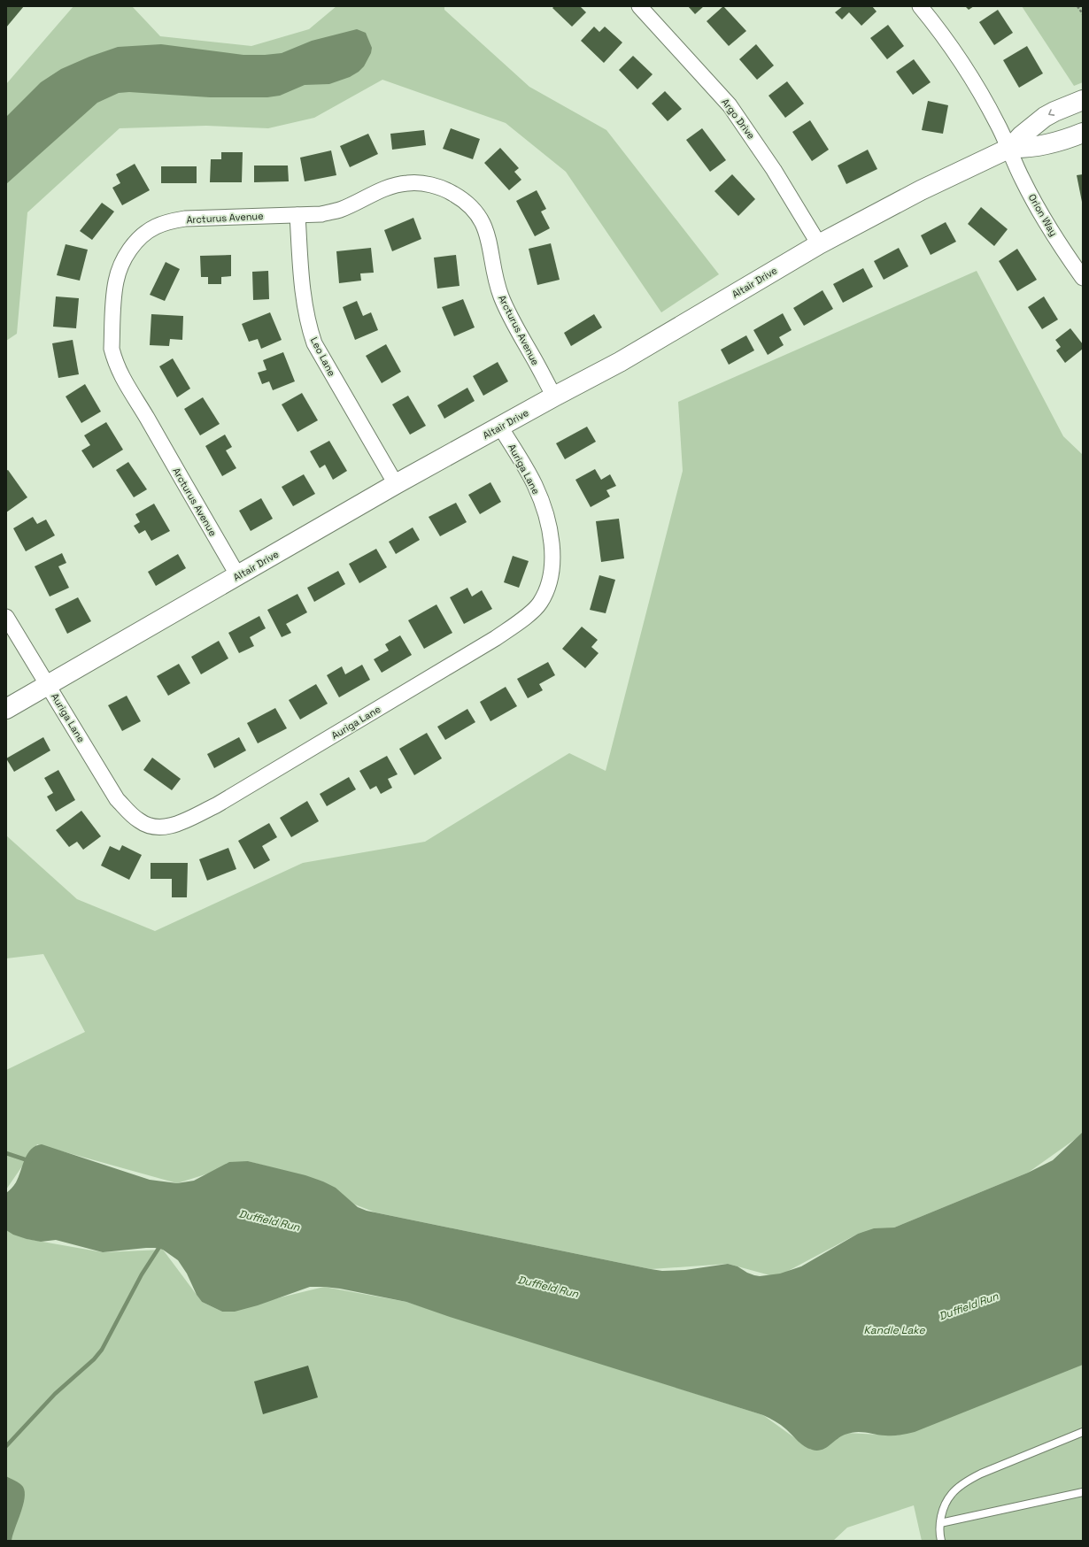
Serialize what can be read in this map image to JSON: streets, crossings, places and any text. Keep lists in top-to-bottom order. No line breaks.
{"streets":{"street":["Argo Drive","Orion Way","Arcturus Avenue","Altair Drive","Leo Lane","Auriga Lane"]},"crossings":[["Argo Drive","Altair Drive"],["Orion Way","Altair Drive"],["Arcturus Avenue","Altair Drive"],["Arcturus Avenue","Leo Lane"],["Altair Drive","Leo Lane"],["Altair Drive","Auriga Lane"]],"water":["Duffield Run","Kandle Lake"]}
